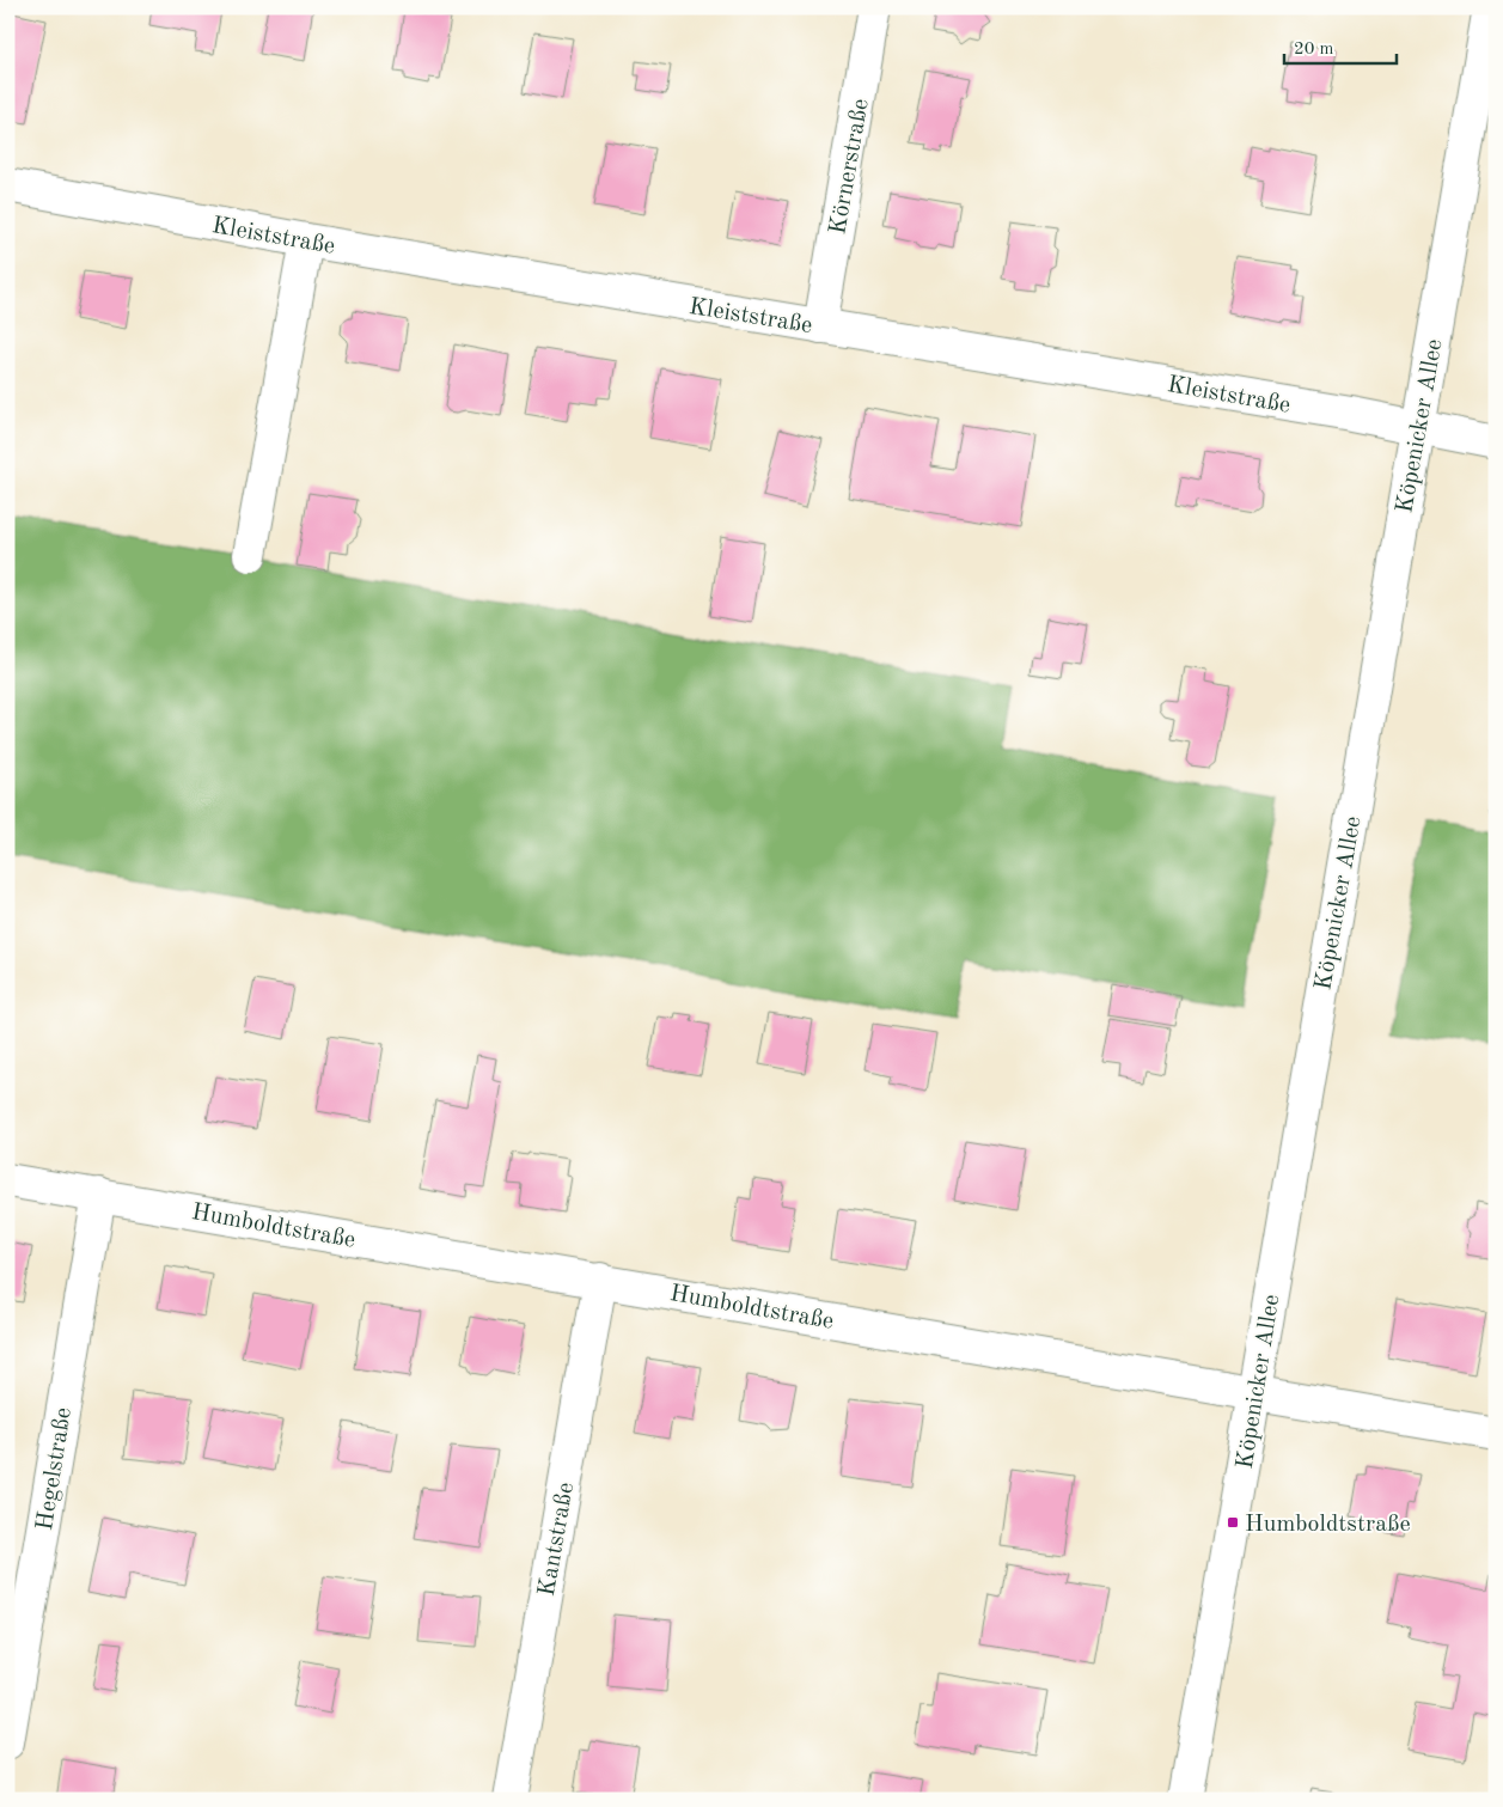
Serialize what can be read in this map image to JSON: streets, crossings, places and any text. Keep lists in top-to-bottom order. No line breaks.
{"streets":{"street":["Körnerstraße","Kleiststraße","Köpenicker Allee","Humboldtstraße","Hegelstraße","Kantstraße"]},"crossings":[["Körnerstraße","Kleiststraße"],["Kleiststraße","Köpenicker Allee"],["Köpenicker Allee","Humboldtstraße"],["Humboldtstraße","Hegelstraße"],["Humboldtstraße","Kantstraße"]],"places":{"transit":["Humboldtstraße"]},"scale_bar":"20 m"}
